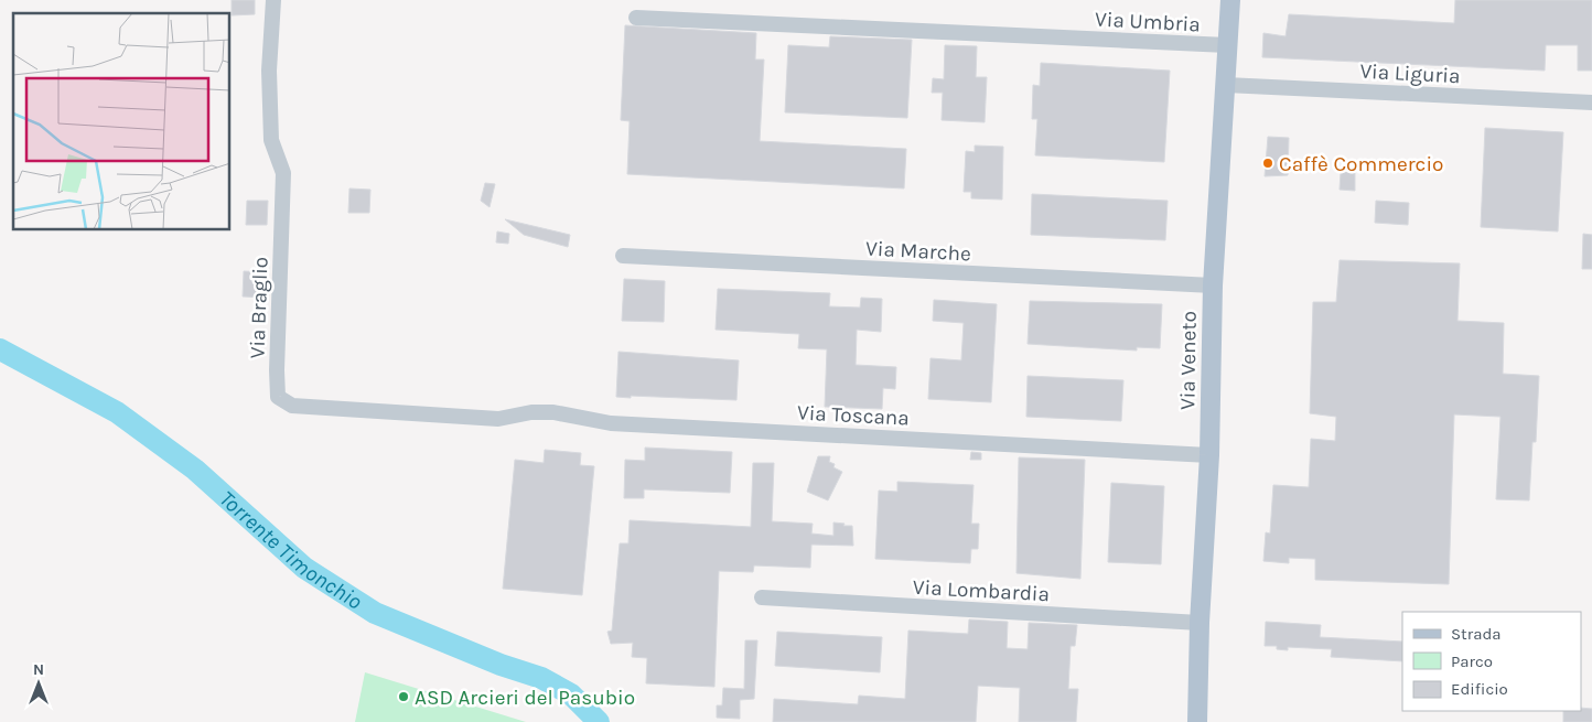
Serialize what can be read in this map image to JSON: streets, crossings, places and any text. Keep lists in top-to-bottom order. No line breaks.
{"streets":{"main road":["Via Veneto"],"street":["Via Umbria","Via Liguria","Via Marche","Via Braglio","Via Toscana","Via Lombardia"]},"crossings":[["Via Umbria","Via Veneto"],["Via Liguria","Via Veneto"],["Via Marche","Via Veneto"],["Via Braglio","Via Toscana"],["Via Veneto","Via Toscana"],["Via Veneto","Via Lombardia"]],"water":["Torrente Timonchio"],"places":["Caffè Commercio","ASD Arcieri del Pasubio"],"legend":["Strada","Parco","Edificio"],"north":"top"}
